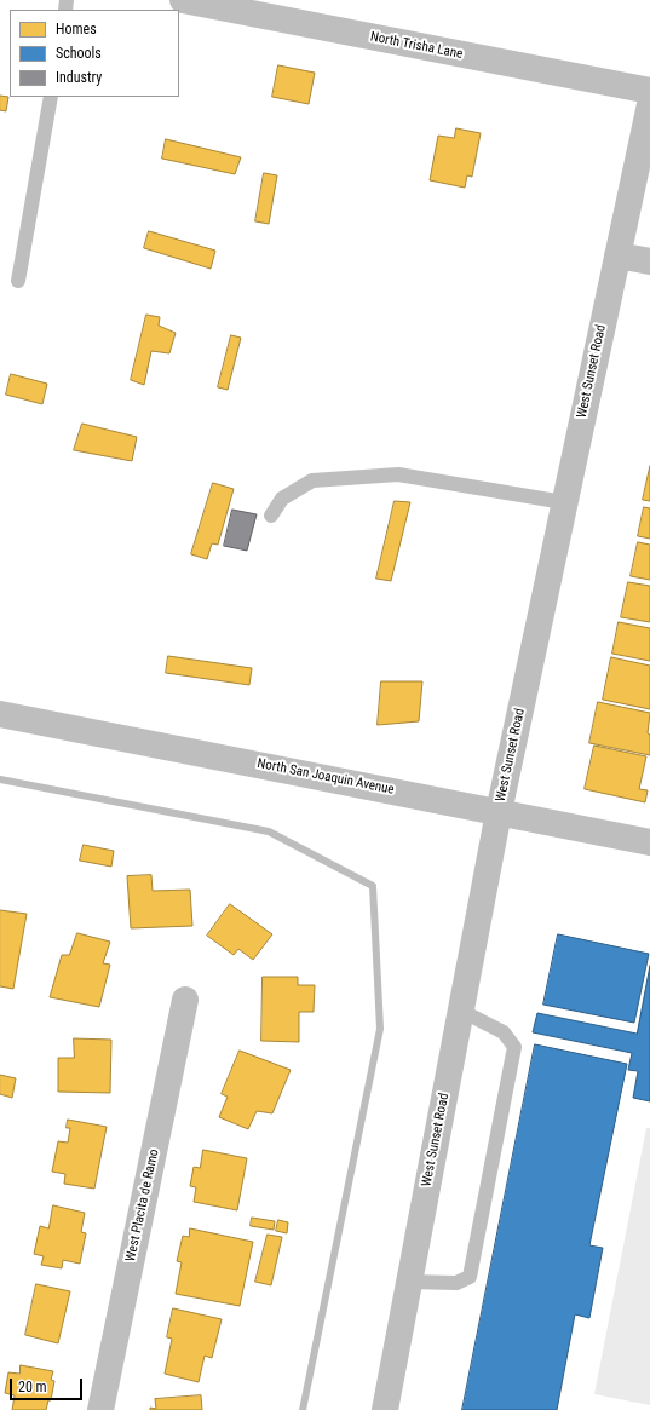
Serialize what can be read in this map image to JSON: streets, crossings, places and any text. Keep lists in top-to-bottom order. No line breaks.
{"streets":{"street":["North Trisha Lane","West Sunset Road","North San Joaquin Avenue","West Placita de Ramo"]},"crossings":[["West Sunset Road","North San Joaquin Avenue"]],"legend":["Homes","Schools","Industry"],"scale_bar":"20 m"}
